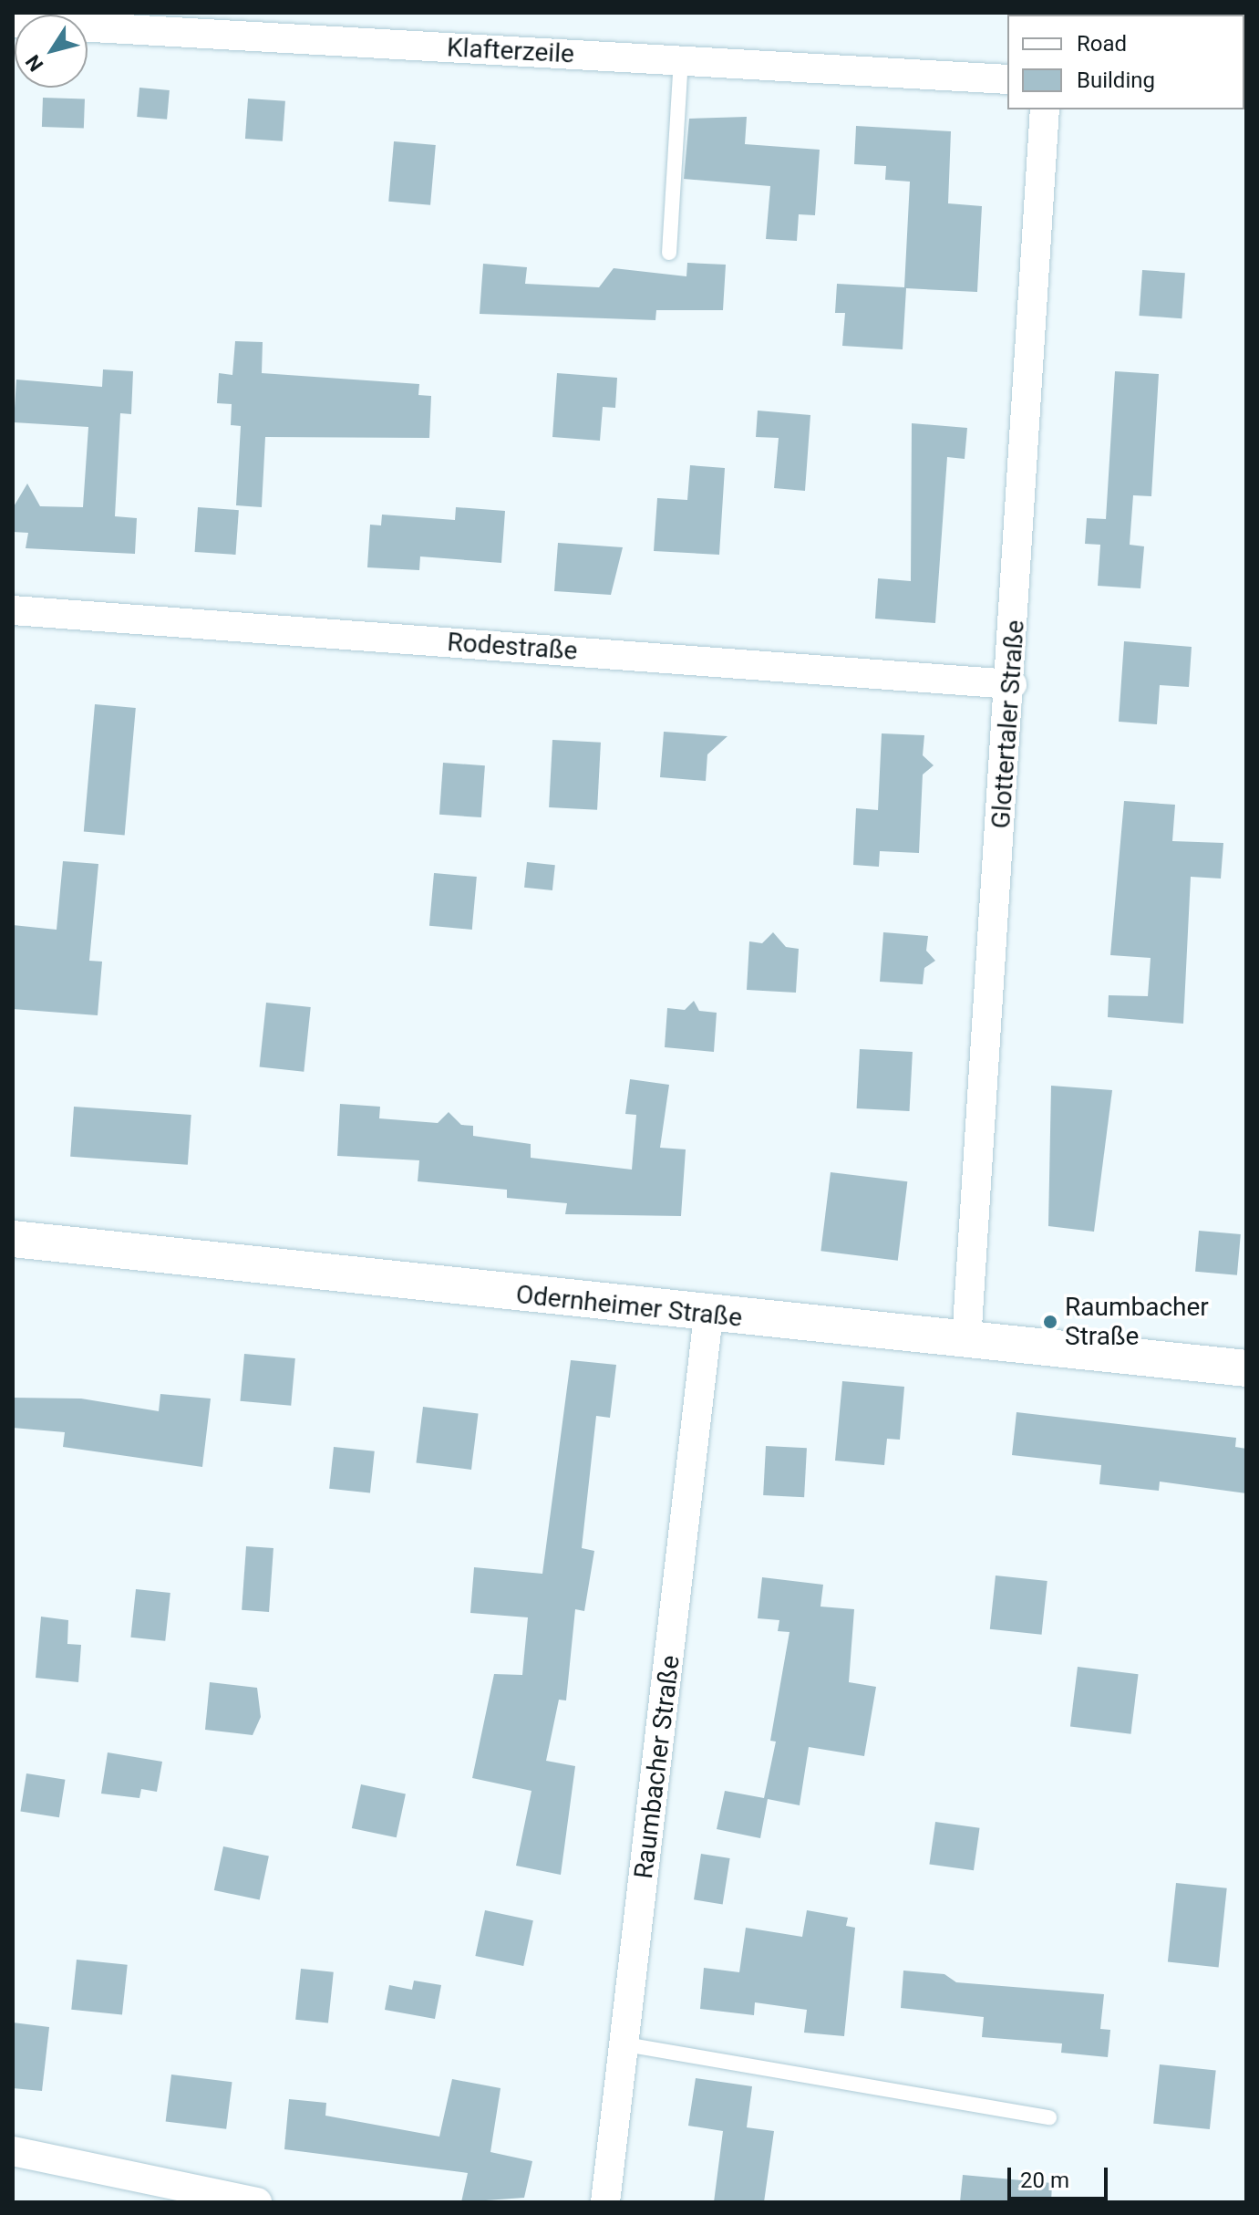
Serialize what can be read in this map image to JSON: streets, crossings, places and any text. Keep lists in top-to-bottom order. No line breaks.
{"streets":{"street":["Klafterzeile","Rodestraße","Glottertaler Straße","Odernheimer Straße","Raumbacher Straße"]},"crossings":[["Rodestraße","Glottertaler Straße"],["Glottertaler Straße","Odernheimer Straße"],["Odernheimer Straße","Raumbacher Straße"]],"places":["Raumbacher Straße"],"legend":["Road","Building"],"scale_bar":"20 m","north":"bottom left"}
